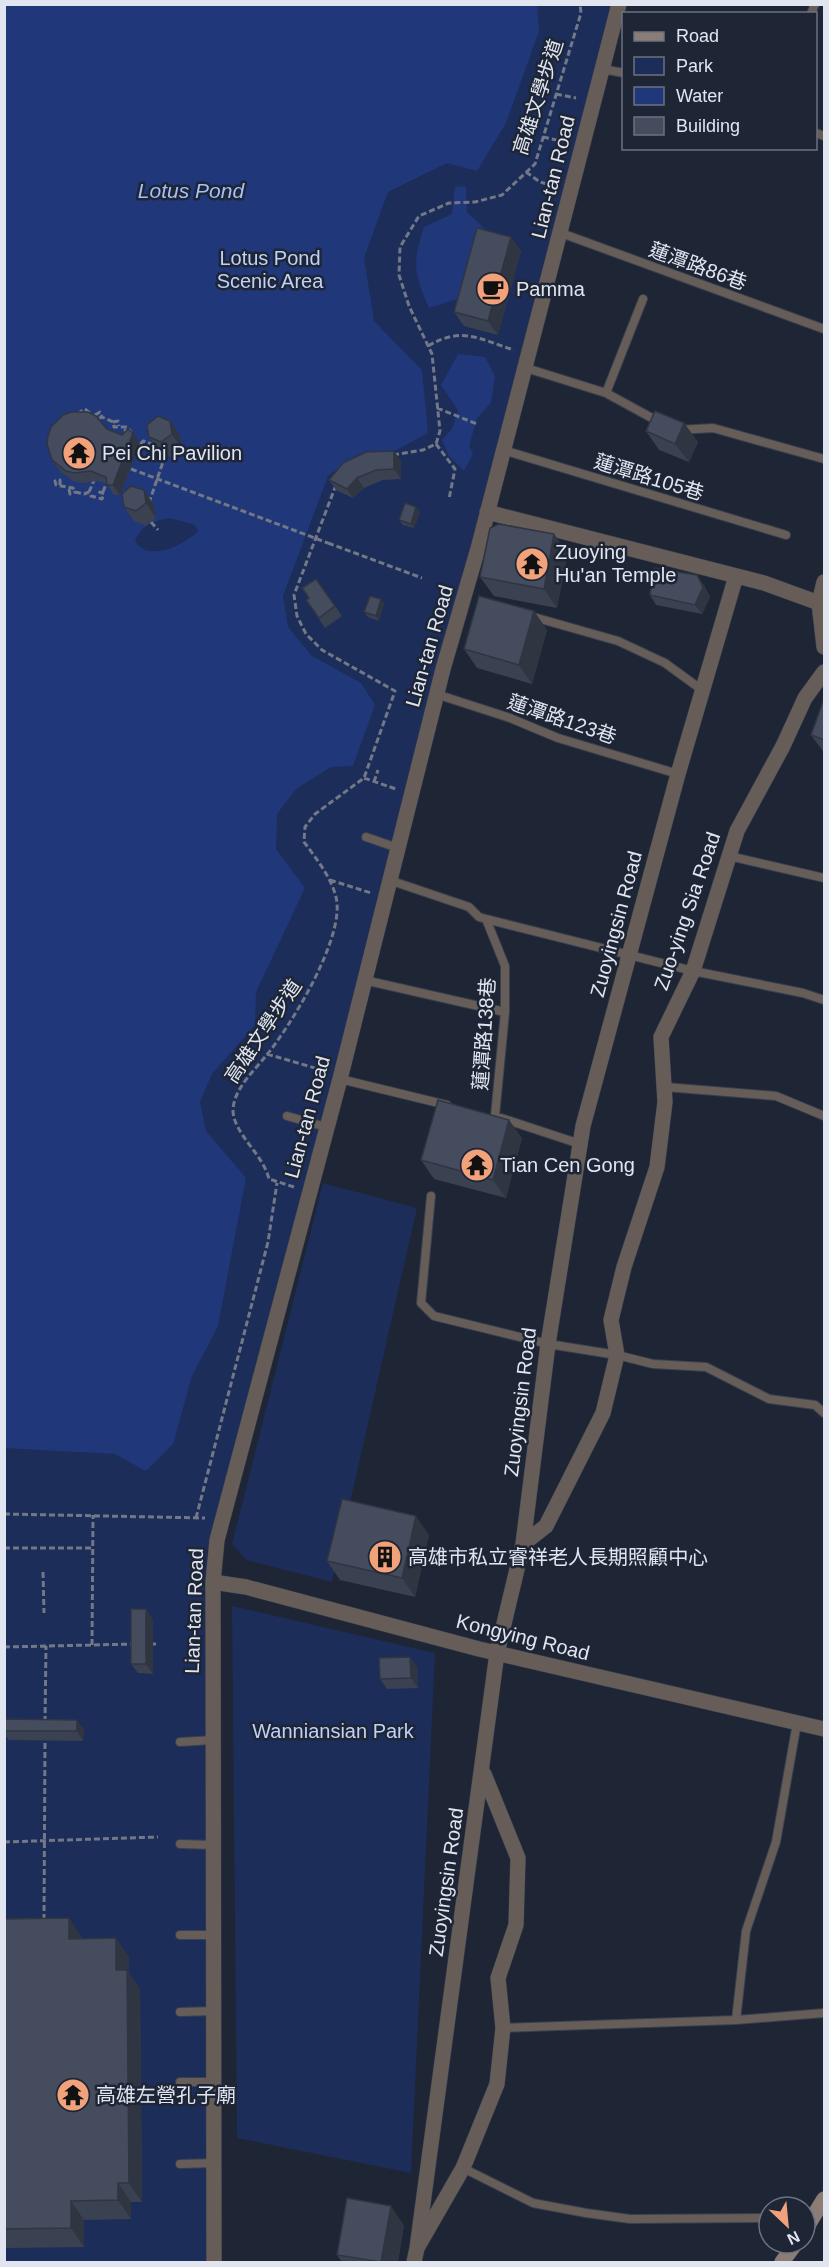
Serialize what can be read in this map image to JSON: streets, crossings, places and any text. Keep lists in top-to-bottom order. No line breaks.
{"streets":{"street":["Lian-tan Road","Zuo-ying Sia Road","Zuoyingsin Road","Kongying Road"],"lane":["蓮潭路86巷","蓮潭路105巷","蓮潭路123巷","蓮潭路138巷"],"path":["高雄文學步道"]},"crossings":[["Lian-tan Road","蓮潭路86巷"],["Lian-tan Road","蓮潭路105巷"],["Lian-tan Road","蓮潭路123巷"],["Lian-tan Road","Kongying Road"],["蓮潭路123巷","Zuoyingsin Road"],["Zuo-ying Sia Road","Zuoyingsin Road"],["Zuoyingsin Road","Kongying Road"]],"water":["Lotus Pond"],"parks":["Lotus Pond Scenic Area","Wanniansian Park"],"places":{"cafe":["Pamma"],"temple":["Pei Chi Pavilion","Zuoying Hu'an Temple","Tian Cen Gong","高雄左營孔子廟"],"building":["高雄市私立睿祥老人長期照顧中心"]},"legend":["Road","Park","Water","Building"],"north":"bottom right"}
